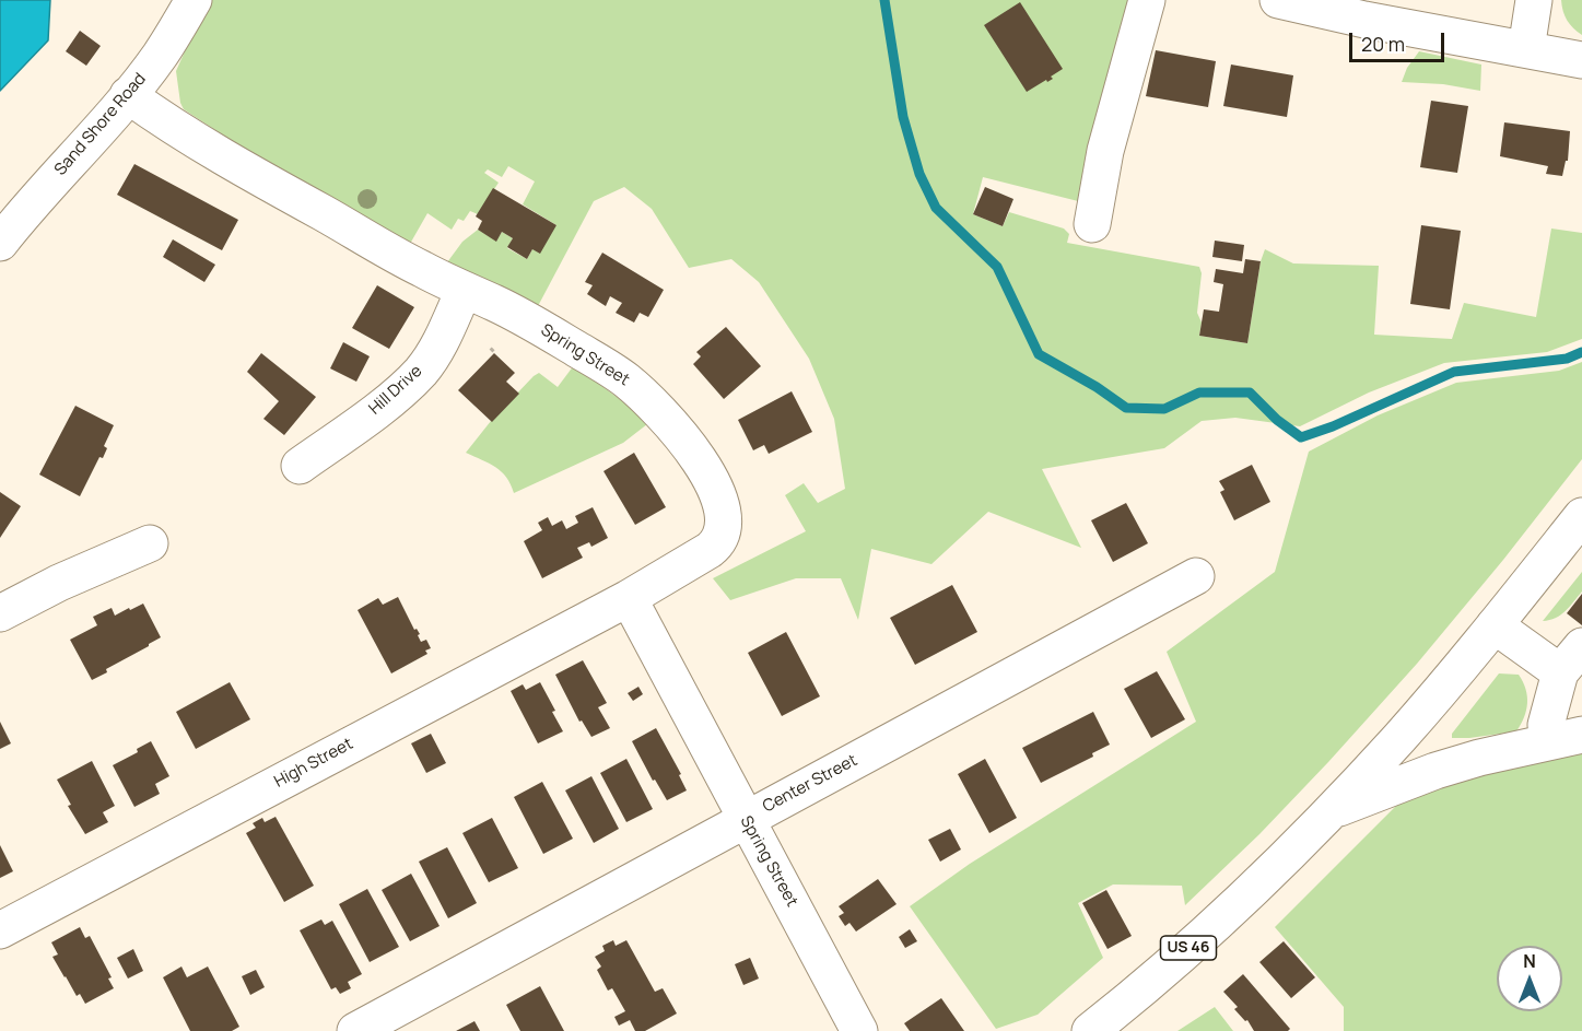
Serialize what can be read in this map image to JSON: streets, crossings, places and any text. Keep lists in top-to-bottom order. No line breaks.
{"streets":{"street":["Sand Shore Road","Spring Street","Hill Drive","High Street","Center Street","US 46"]},"crossings":[["Sand Shore Road","Spring Street"],["Spring Street","Hill Drive"],["Spring Street","High Street"],["Spring Street","Center Street"]],"scale_bar":"20 m","north":"top"}
